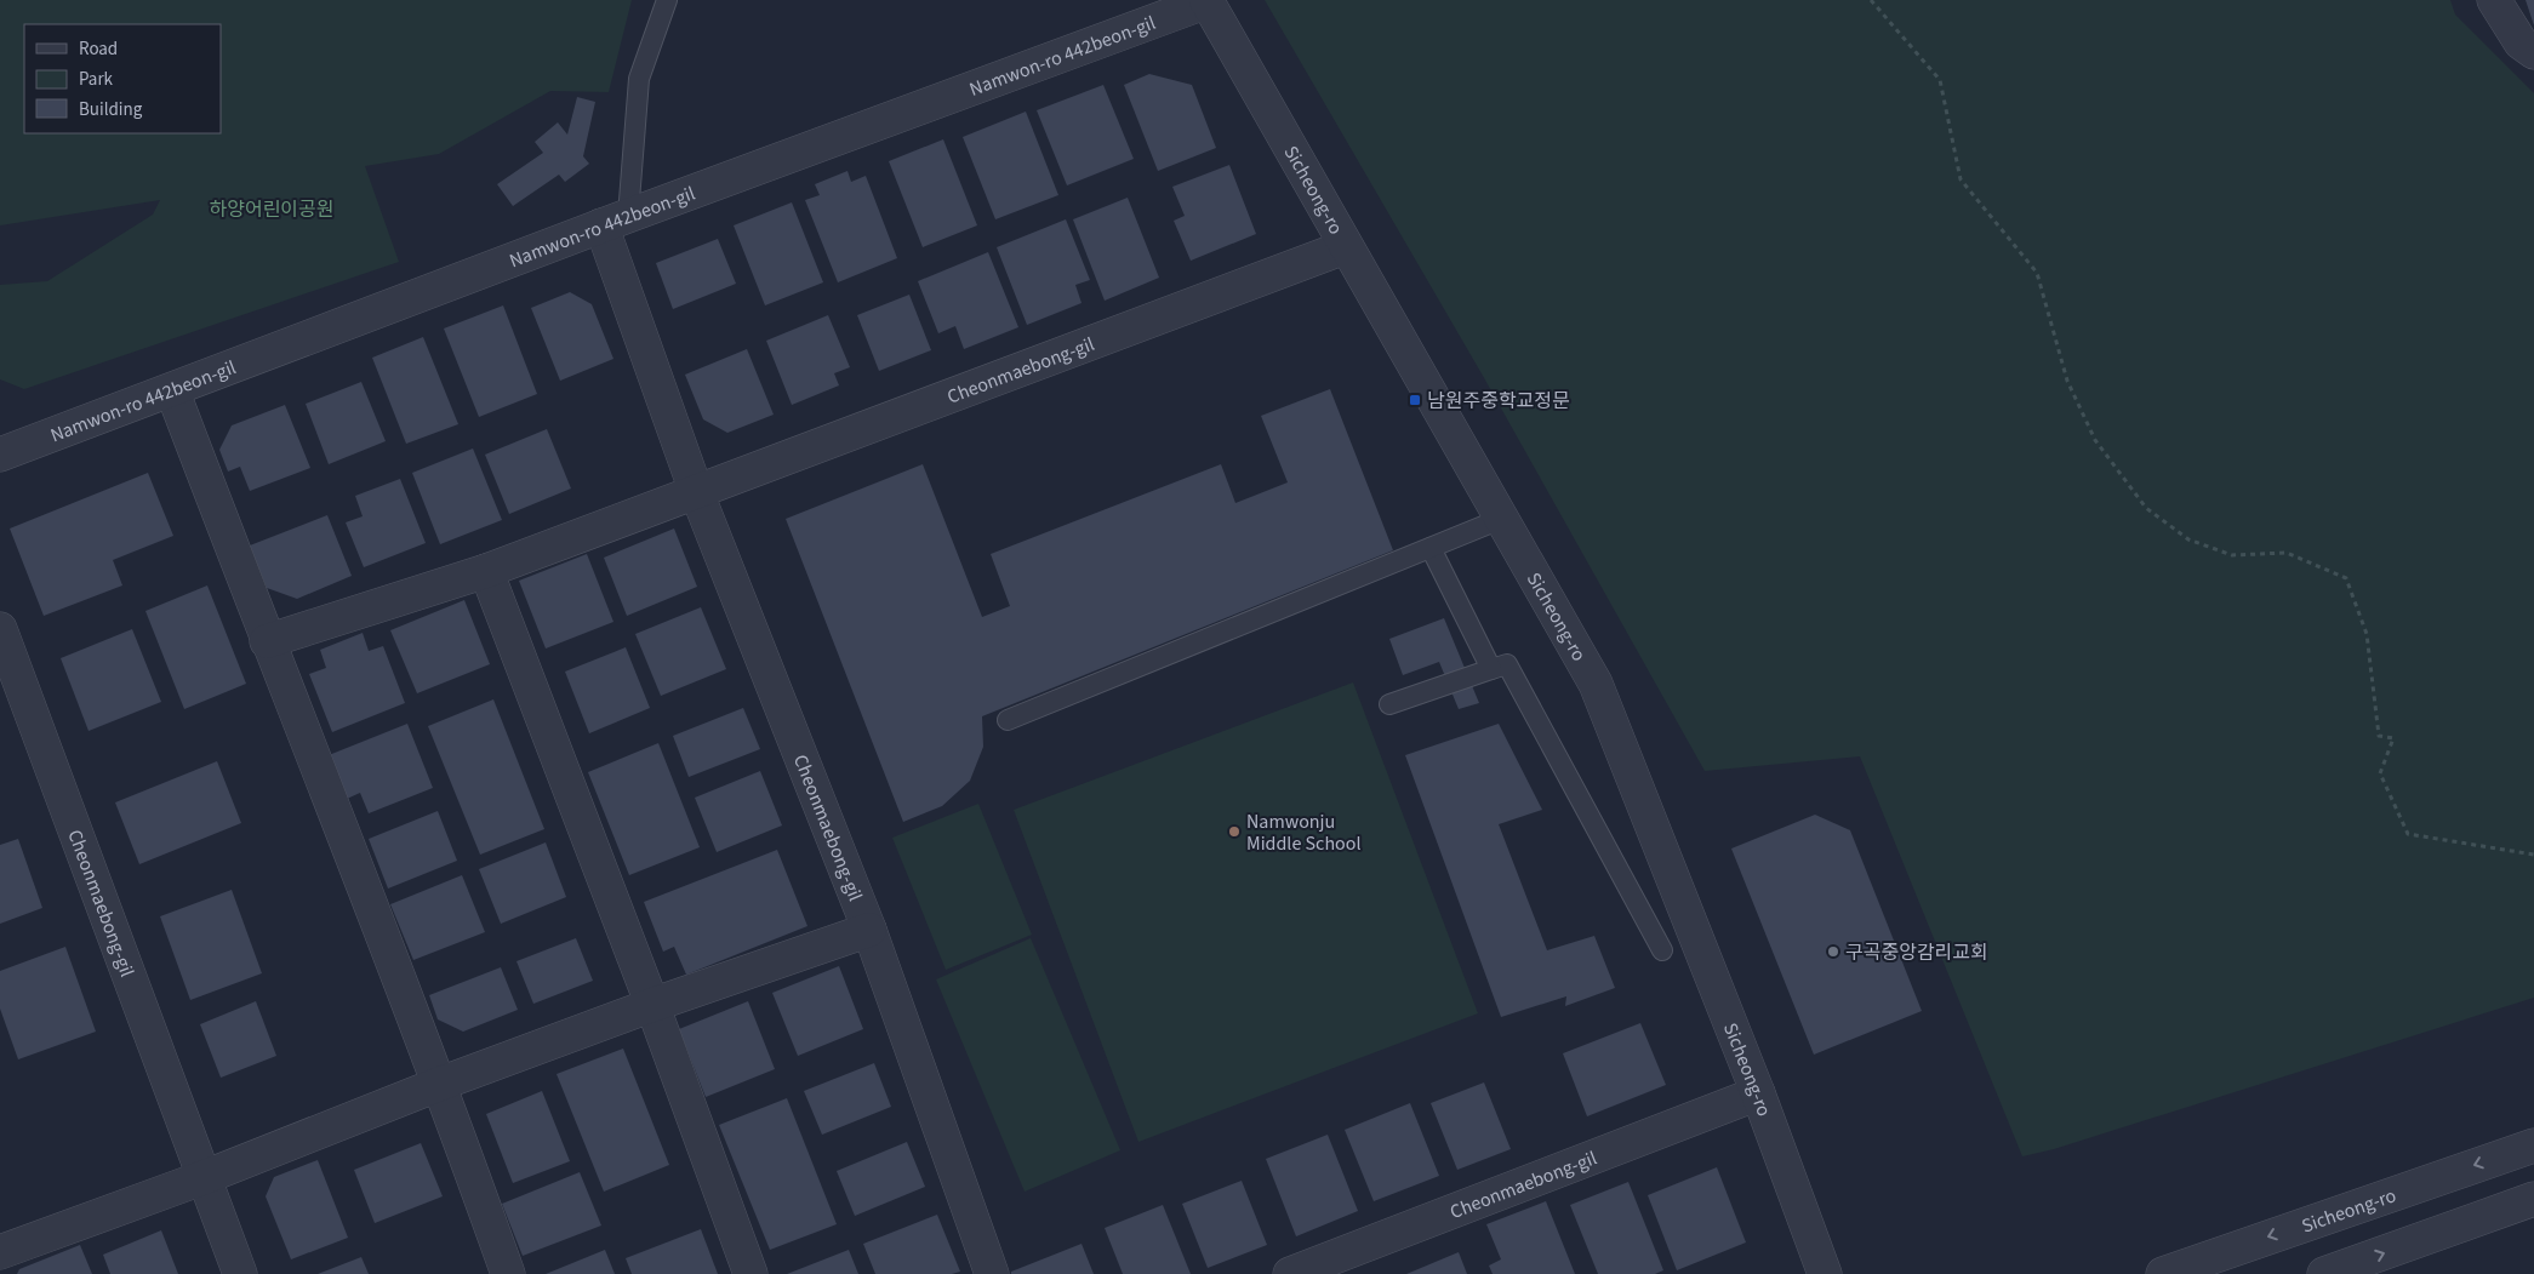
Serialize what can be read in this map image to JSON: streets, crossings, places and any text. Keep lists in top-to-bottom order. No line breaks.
{"streets":{"street":["Namwon-ro 442beon-gil","Sicheong-ro","Cheonmaebong-gil"]},"crossings":[["Namwon-ro 442beon-gil","Sicheong-ro"],["Namwon-ro 442beon-gil","Cheonmaebong-gil"],["Sicheong-ro","Cheonmaebong-gil"]],"parks":["하양어린이공원"],"places":{"transit":["남원주중학교정문"],"other":["Namwonju Middle School","구곡중앙감리교회"]},"legend":["Road","Park","Building"]}
